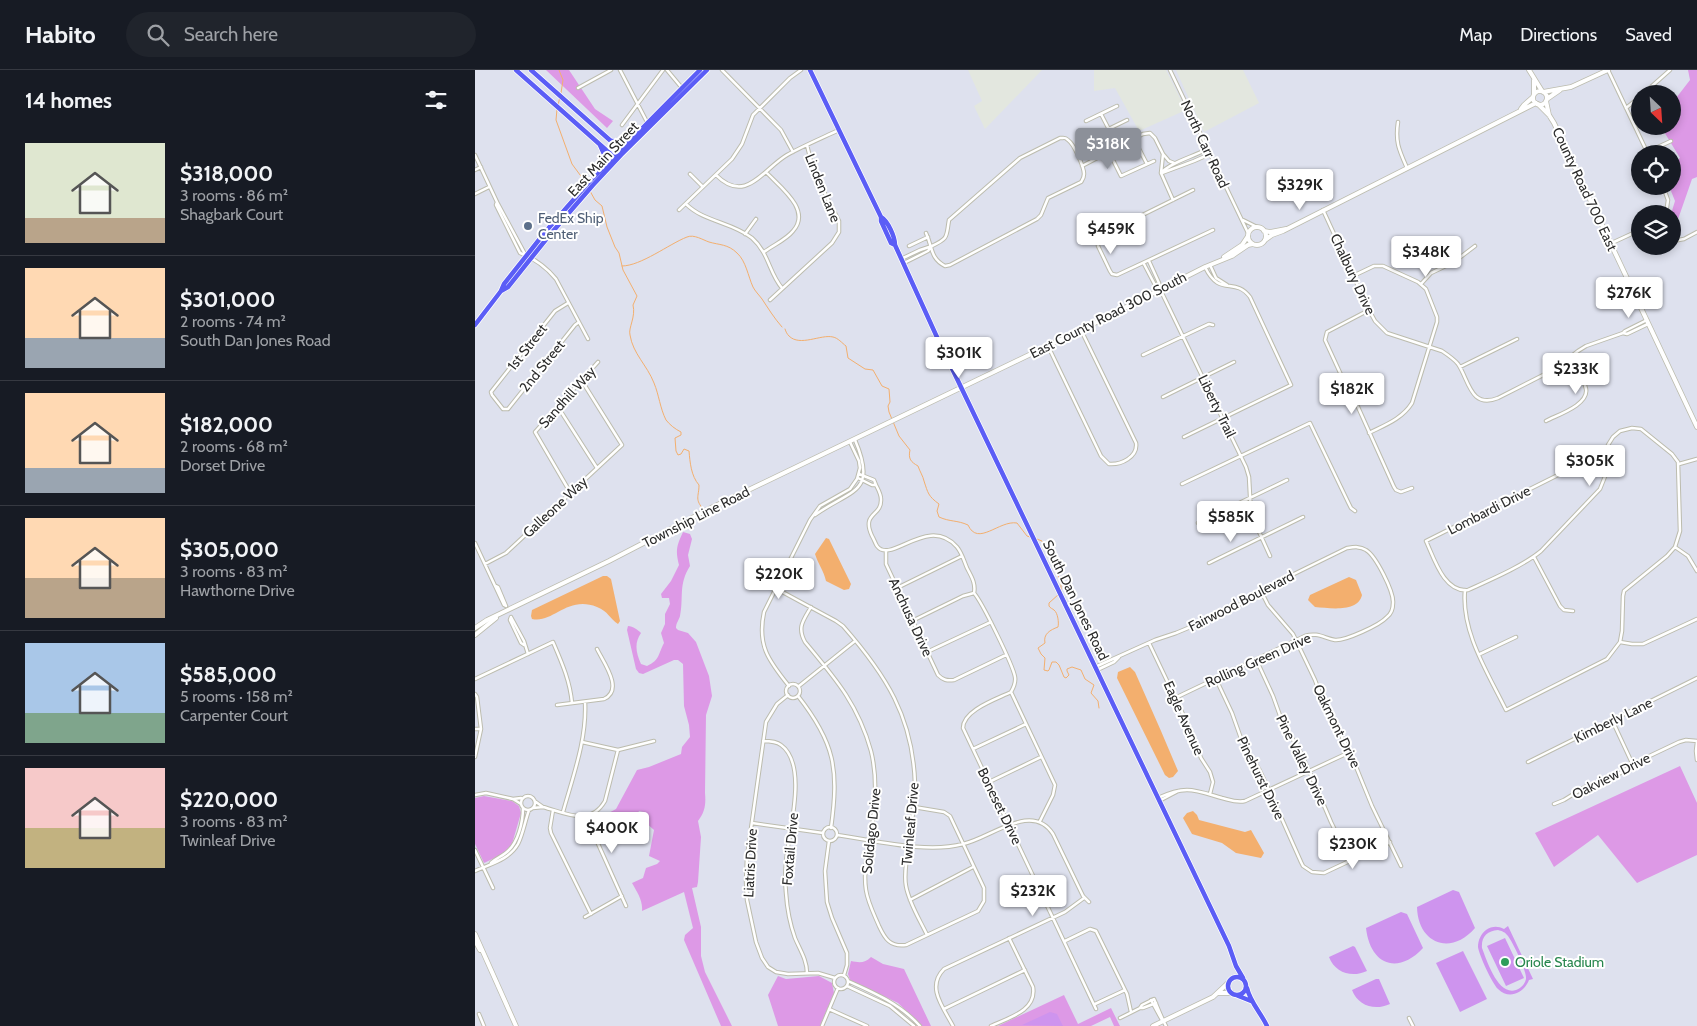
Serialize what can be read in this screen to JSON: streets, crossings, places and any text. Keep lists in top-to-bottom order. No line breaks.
{"streets":{"main road":["East Main Street","South Dan Jones Road"],"street":["North Carr Road","Linden Lane","County Road 700 East","Chalbury Drive","East County Road 300 South","1st Street","2nd Street","Sandhill Way","Liberty Trail","Galleone Way","Lombardi Drive","Township Line Road","Fairwood Boulevard","Anchusa Drive","Rolling Green Drive","Eagle Avenue","Kimberly Lane","Oakmont Drive","Pine Valley Drive","Oakview Drive","Pinehurst Drive","Boneset Drive","Twinleaf Drive","Solidago Drive","Foxtail Drive","Liatris Drive"]},"crossings":[["North Carr Road","East County Road 300 South"],["East County Road 300 South","Liberty Trail"],["East County Road 300 South","Township Line Road"],["East County Road 300 South","South Dan Jones Road"],["1st Street","2nd Street"],["Sandhill Way","Galleone Way"],["South Dan Jones Road","Fairwood Boulevard"],["Fairwood Boulevard","Rolling Green Drive"],["Fairwood Boulevard","Eagle Avenue"],["Fairwood Boulevard","Oakmont Drive"],["Rolling Green Drive","Eagle Avenue"],["Rolling Green Drive","Oakmont Drive"],["Rolling Green Drive","Pine Valley Drive"],["Rolling Green Drive","Pinehurst Drive"],["Pine Valley Drive","Pinehurst Drive"],["Twinleaf Drive","Solidago Drive"],["Foxtail Drive","Liatris Drive"]],"places":["FedEx Ship Center","Oriole Stadium"],"north":"bottom right","page":{"header":"Habito","search":"Search here","nav":["Map","Directions","Saved"],"heading":"14 homes","price":["$318K","$329K","$459K","$348K","$276K","$301K","$233K","$182K","$305K","$585K","$220K","$400K","$230K","$232K"],"list":[{"name":"$318,000","note":"3 rooms · 86 m² · Shagbark Court"},{"name":"$301,000","note":"2 rooms · 74 m² · South Dan Jones Road"},{"name":"$182,000","note":"2 rooms · 68 m² · Dorset Drive"},{"name":"$305,000","note":"3 rooms · 83 m² · Hawthorne Drive"},{"name":"$585,000","note":"5 rooms · 158 m² · Carpenter Court"},{"name":"$220,000","note":"3 rooms · 83 m² · Twinleaf Drive"}]}}
